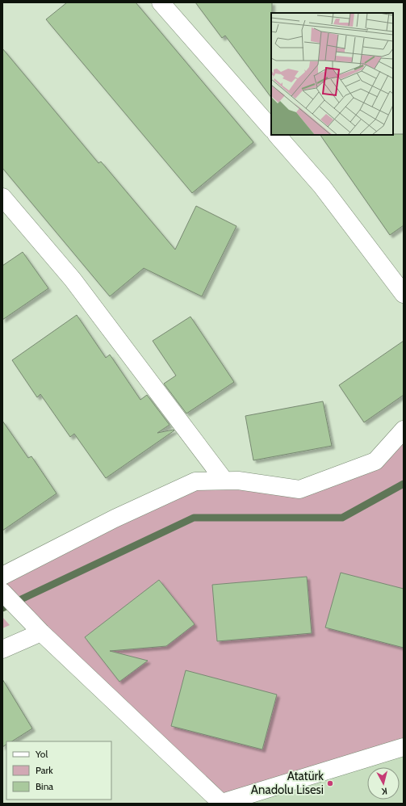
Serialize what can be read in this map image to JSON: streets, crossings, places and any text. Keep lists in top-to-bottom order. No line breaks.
{"places":["Atatürk Anadolu Lisesi"],"legend":["Yol","Park","Bina"],"north":"bottom"}
